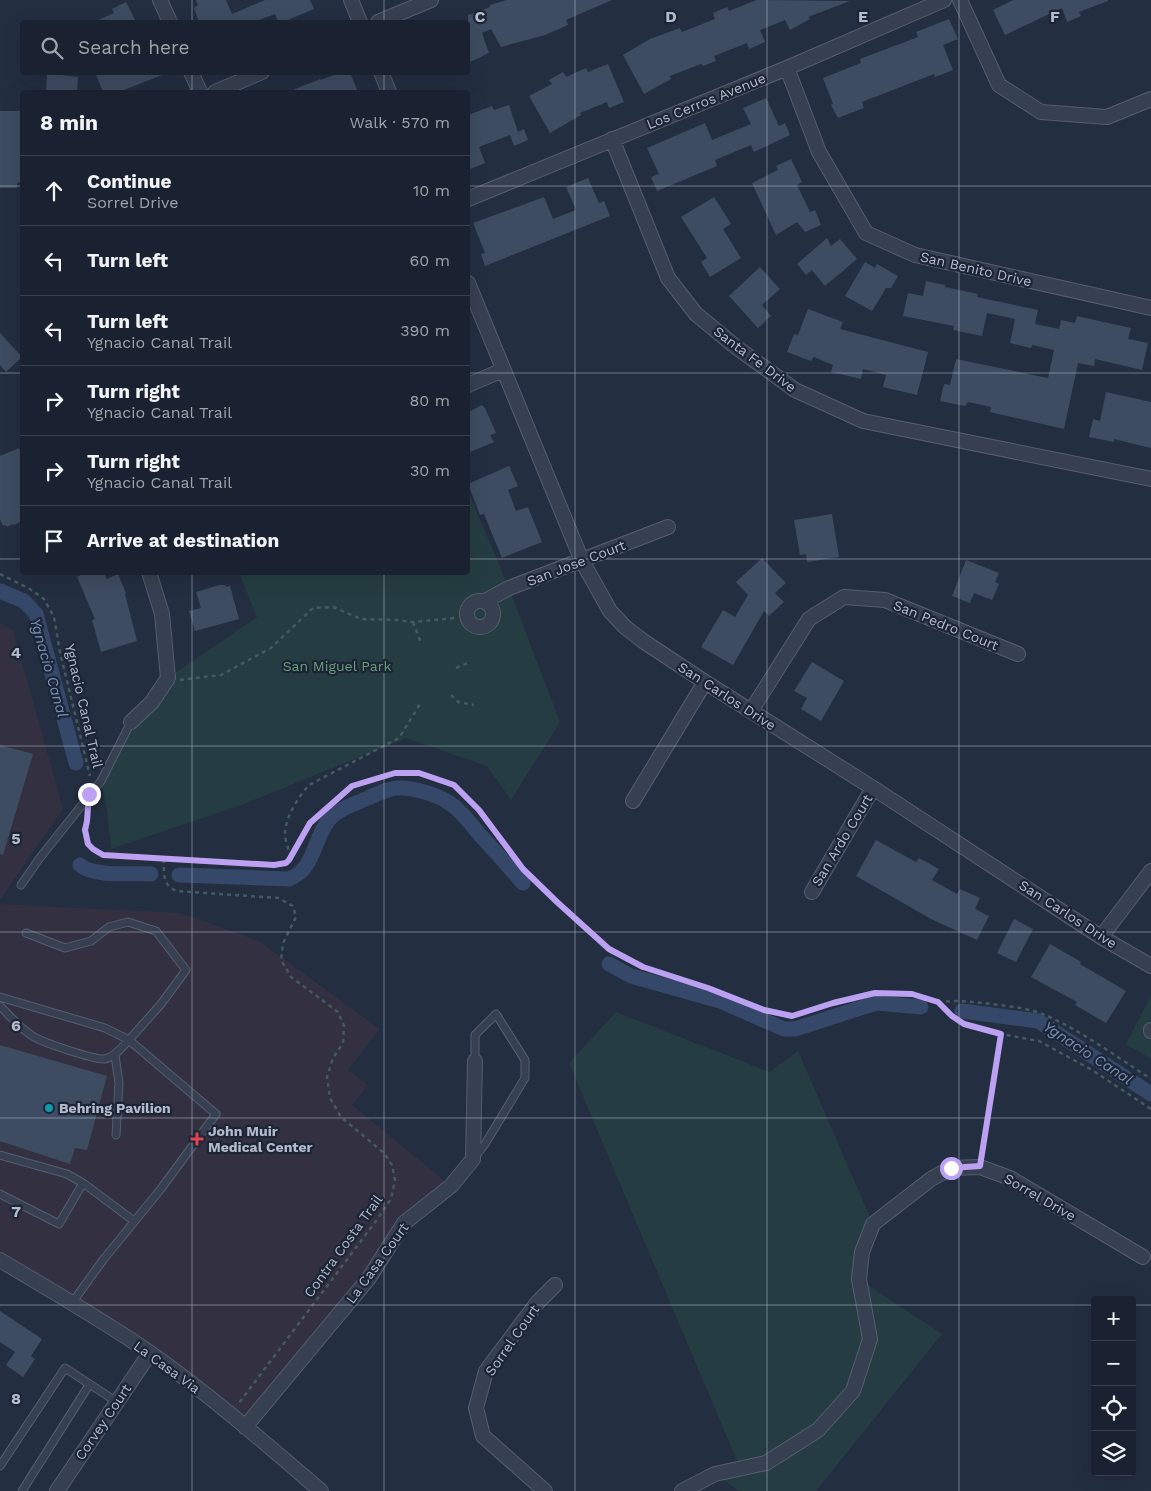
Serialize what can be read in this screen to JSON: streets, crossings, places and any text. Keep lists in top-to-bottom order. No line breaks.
{"streets":{"street":["Los Cerros Avenue","San Benito Drive","Santa Fe Drive","San Jose Court","San Pedro Court","San Carlos Drive","San Ardo Court","Sorrel Drive","La Casa Court","Sorrel Court","La Casa Via","Corvey Court"],"path":["Ygnacio Canal Trail","Contra Costa Trail"]},"crossings":[["Los Cerros Avenue","San Benito Drive"],["Los Cerros Avenue","Santa Fe Drive"],["San Jose Court","San Carlos Drive"],["San Pedro Court","San Carlos Drive"],["San Carlos Drive","San Ardo Court"],["Ygnacio Canal Trail","Contra Costa Trail"],["La Casa Court","La Casa Via"],["La Casa Via","Corvey Court"]],"water":["Ygnacio Canal"],"parks":["San Miguel Park"],"places":{"other":["Behring Pavilion"],"health":["John Muir Medical Center"]},"page":{"search":"Search here","heading":["8 min","Walk · 570 m"],"list":[["Continue","Sorrel Drive","10 m"],["Turn left","60 m"],["Turn left","Ygnacio Canal Trail","390 m"],["Turn right","Ygnacio Canal Trail","80 m"],["Turn right","Ygnacio Canal Trail","30 m"],"Arrive at destination"],"map_buttons":["+","−"]},"grid":{"columns":["C","D","E","F"],"rows":["4","5","6","7","8"]}}
